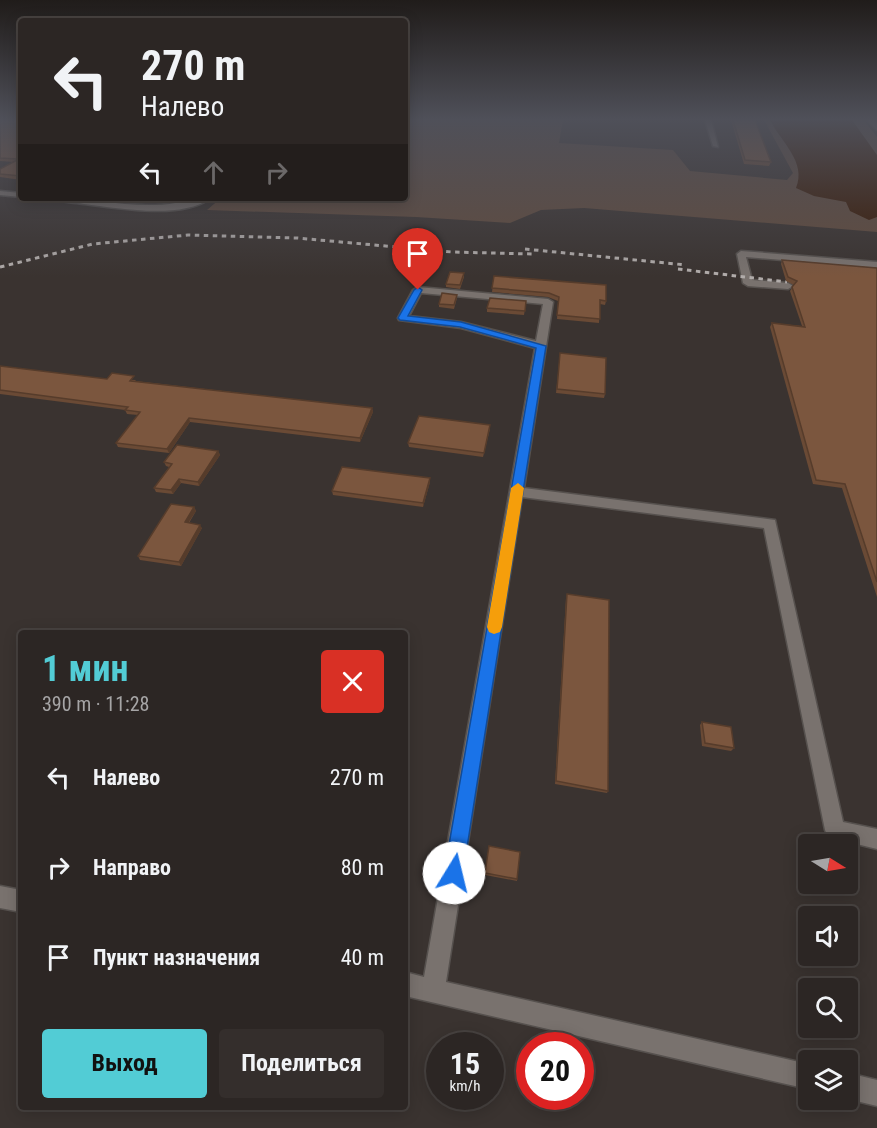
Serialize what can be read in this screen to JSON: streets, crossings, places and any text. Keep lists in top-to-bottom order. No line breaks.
{"north":"right","page":{"turn":["270 m","Налево"],"heading":["1 мин","390 m · 11:28"],"list":[{"name":"Налево","value":"270 m"},{"name":"Направо","value":"80 m"},{"name":"Пункт назначения","value":"40 m"}],"buttons":["Выход","Поделиться"],"speed":"15 km/h","limit":"20"}}
